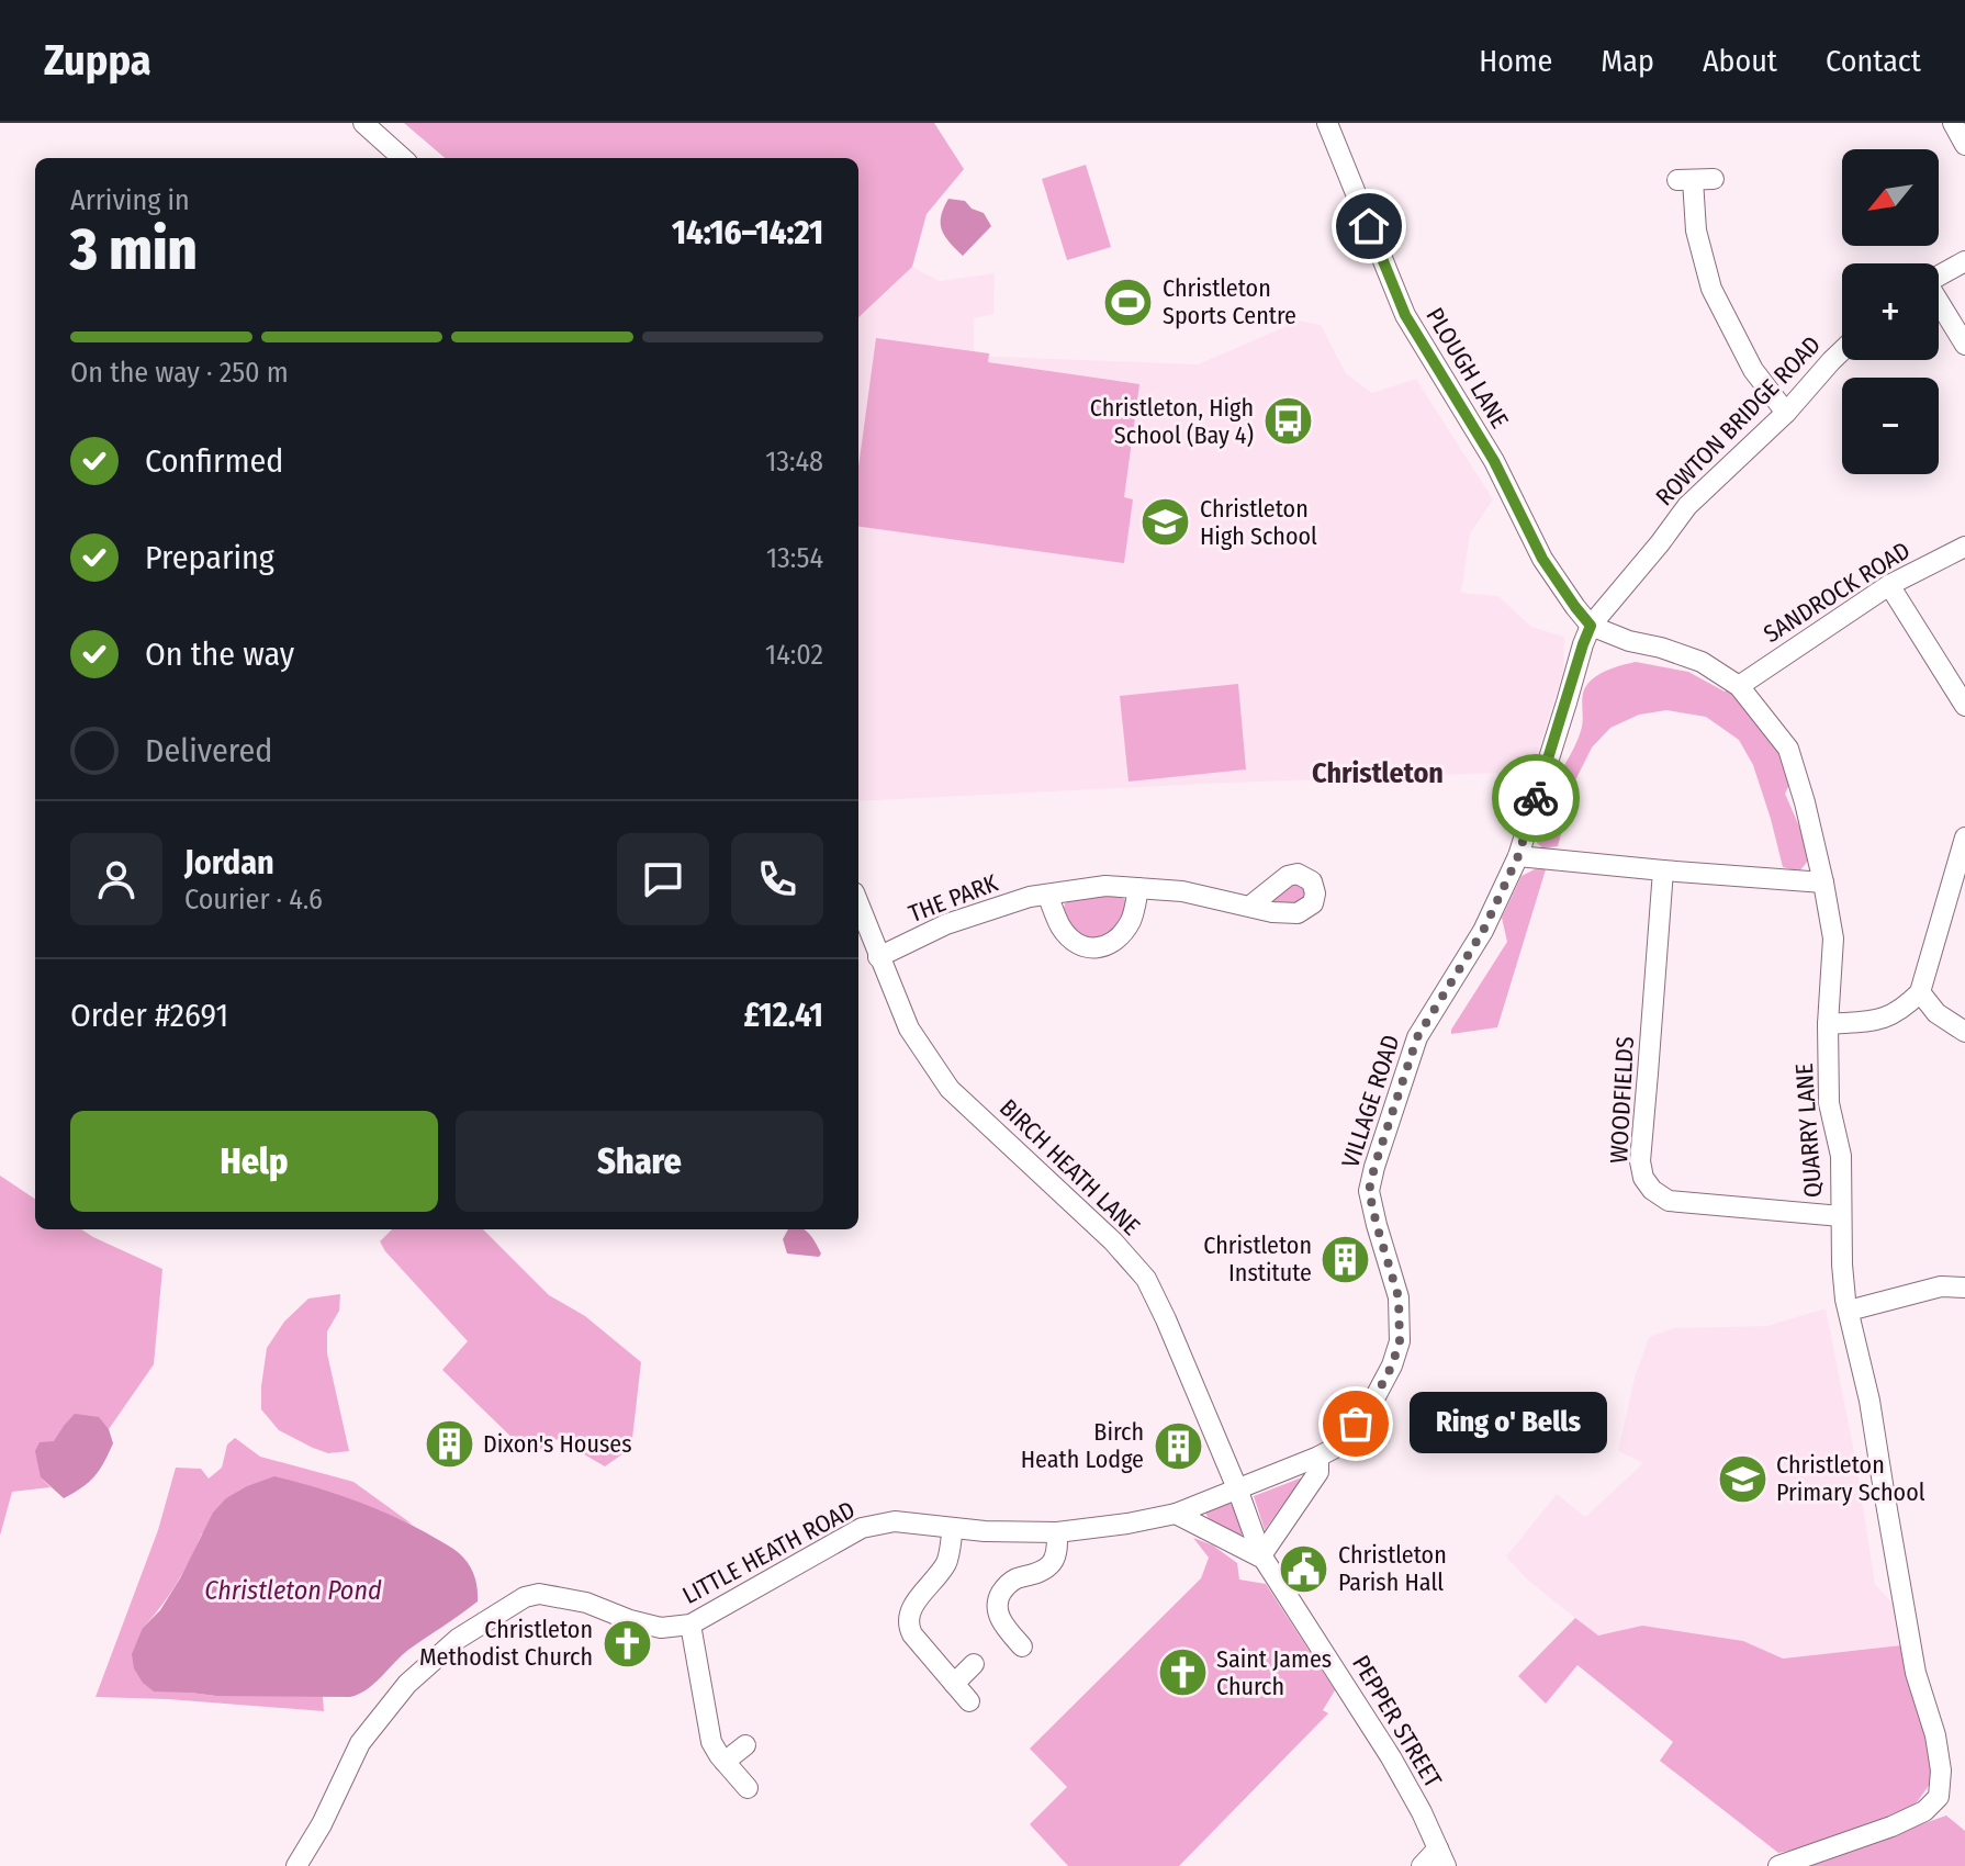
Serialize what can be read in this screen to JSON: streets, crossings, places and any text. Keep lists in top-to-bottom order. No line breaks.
{"streets":{"street":["PLOUGH LANE","ROWTON BRIDGE ROAD","SANDROCK ROAD","THE PARK","WOODFIELDS","VILLAGE ROAD","QUARRY LANE","BIRCH HEATH LANE","LITTLE HEATH ROAD","PEPPER STREET"]},"crossings":[["PLOUGH LANE","ROWTON BRIDGE ROAD"],["PLOUGH LANE","VILLAGE ROAD"],["PLOUGH LANE","QUARRY LANE"],["ROWTON BRIDGE ROAD","VILLAGE ROAD"],["ROWTON BRIDGE ROAD","QUARRY LANE"],["SANDROCK ROAD","QUARRY LANE"],["THE PARK","BIRCH HEATH LANE"],["WOODFIELDS","QUARRY LANE"],["VILLAGE ROAD","QUARRY LANE"],["VILLAGE ROAD","BIRCH HEATH LANE"],["VILLAGE ROAD","LITTLE HEATH ROAD"],["VILLAGE ROAD","PEPPER STREET"],["BIRCH HEATH LANE","LITTLE HEATH ROAD"],["BIRCH HEATH LANE","PEPPER STREET"],["LITTLE HEATH ROAD","PEPPER STREET"]],"districts":["Christleton"],"water":["Christleton Pond"],"places":{"sports":["Christleton Sports Centre"],"bus stop":["Christleton, High School (Bay 4)"],"school or university":["Christleton High School","Christleton Primary School"],"building":["Christleton Institute","Dixon's Houses","Birch Heath Lodge"],"other":["Ring o' Bells"],"public building":["Christleton Parish Hall"],"church":["Christleton Methodist Church","Saint James Church"]},"north":"bottom left","page":{"header":"Zuppa","nav":["Home","Map","About","Contact"],"map_buttons":["+","−"],"heading":["3 min","Arriving in","14:16–14:21"],"panel":["Jordan","Courier · 4.6","Order #2691","£12.41"],"bar":"On the way · 250 m","list":[["Confirmed","13:48"],["Preparing","13:54"],["On the way","14:02"],"Delivered"],"buttons":["Help","Share"],"bubble":"Ring o' Bells"}}
